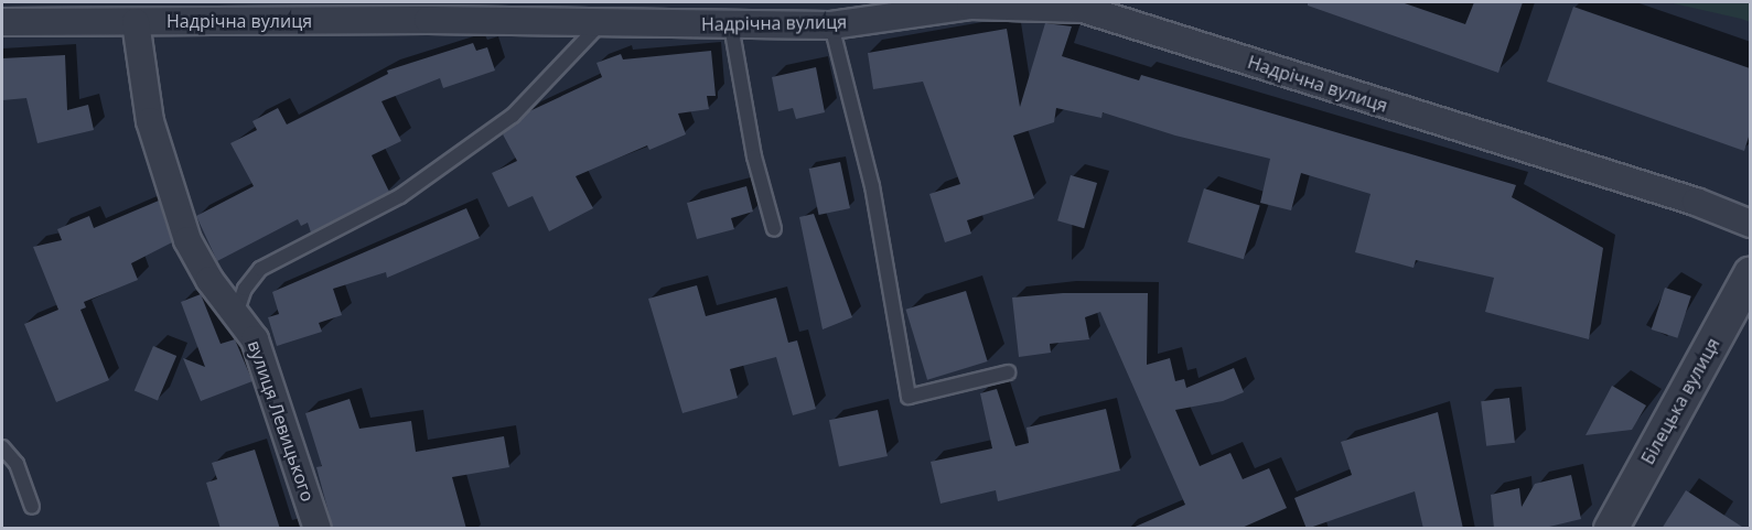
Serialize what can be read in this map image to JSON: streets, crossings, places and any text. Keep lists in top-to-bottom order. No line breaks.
{"streets":{"street":["Надрічна вулиця","Білецька вулиця","вулиця Левицького"]},"crossings":[["Надрічна вулиця","вулиця Левицького"]]}
